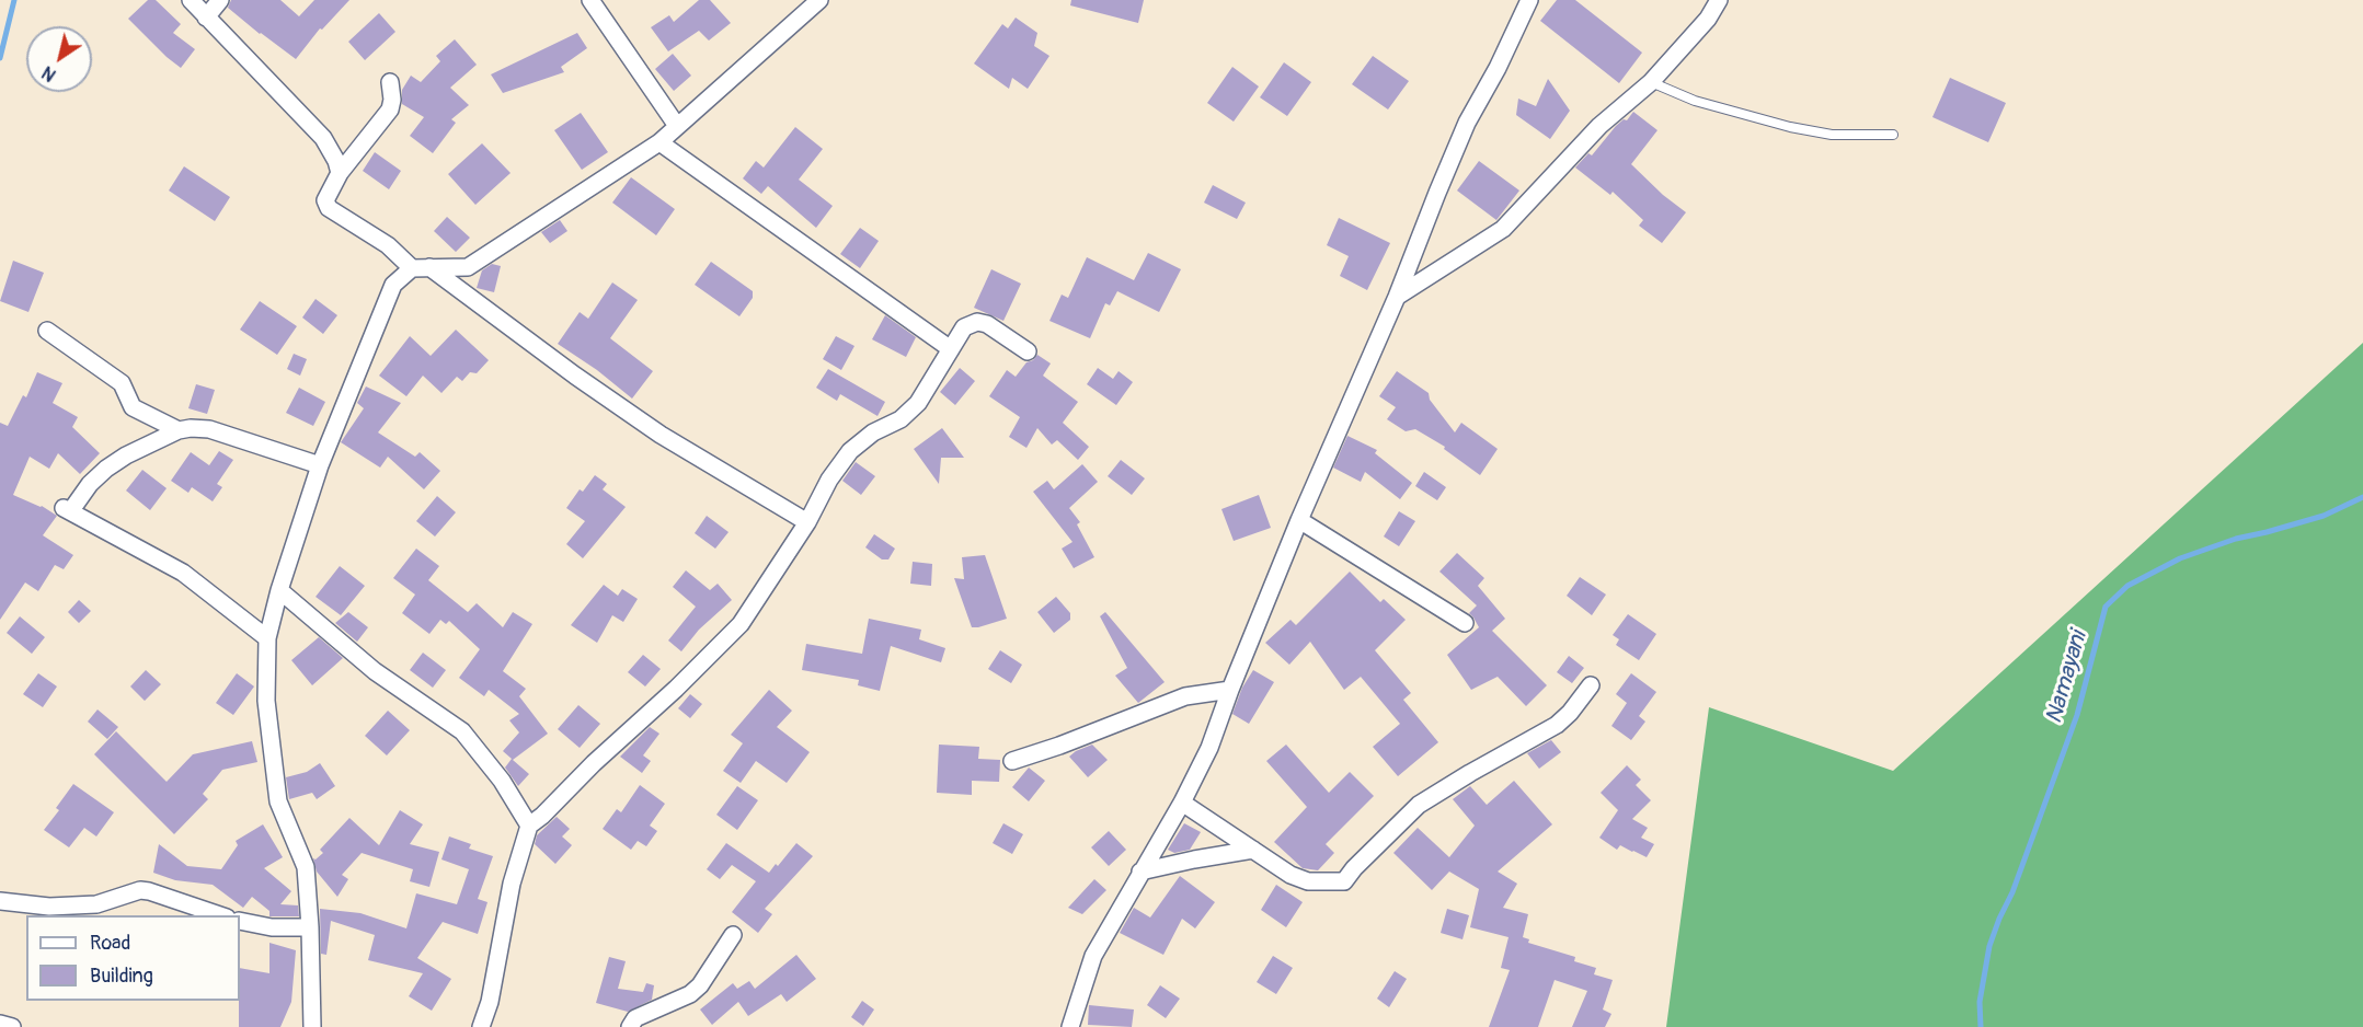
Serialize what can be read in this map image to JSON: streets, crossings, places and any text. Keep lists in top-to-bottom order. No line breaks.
{"water":["Namayani"],"legend":["Road","Building"],"north":"bottom left"}
